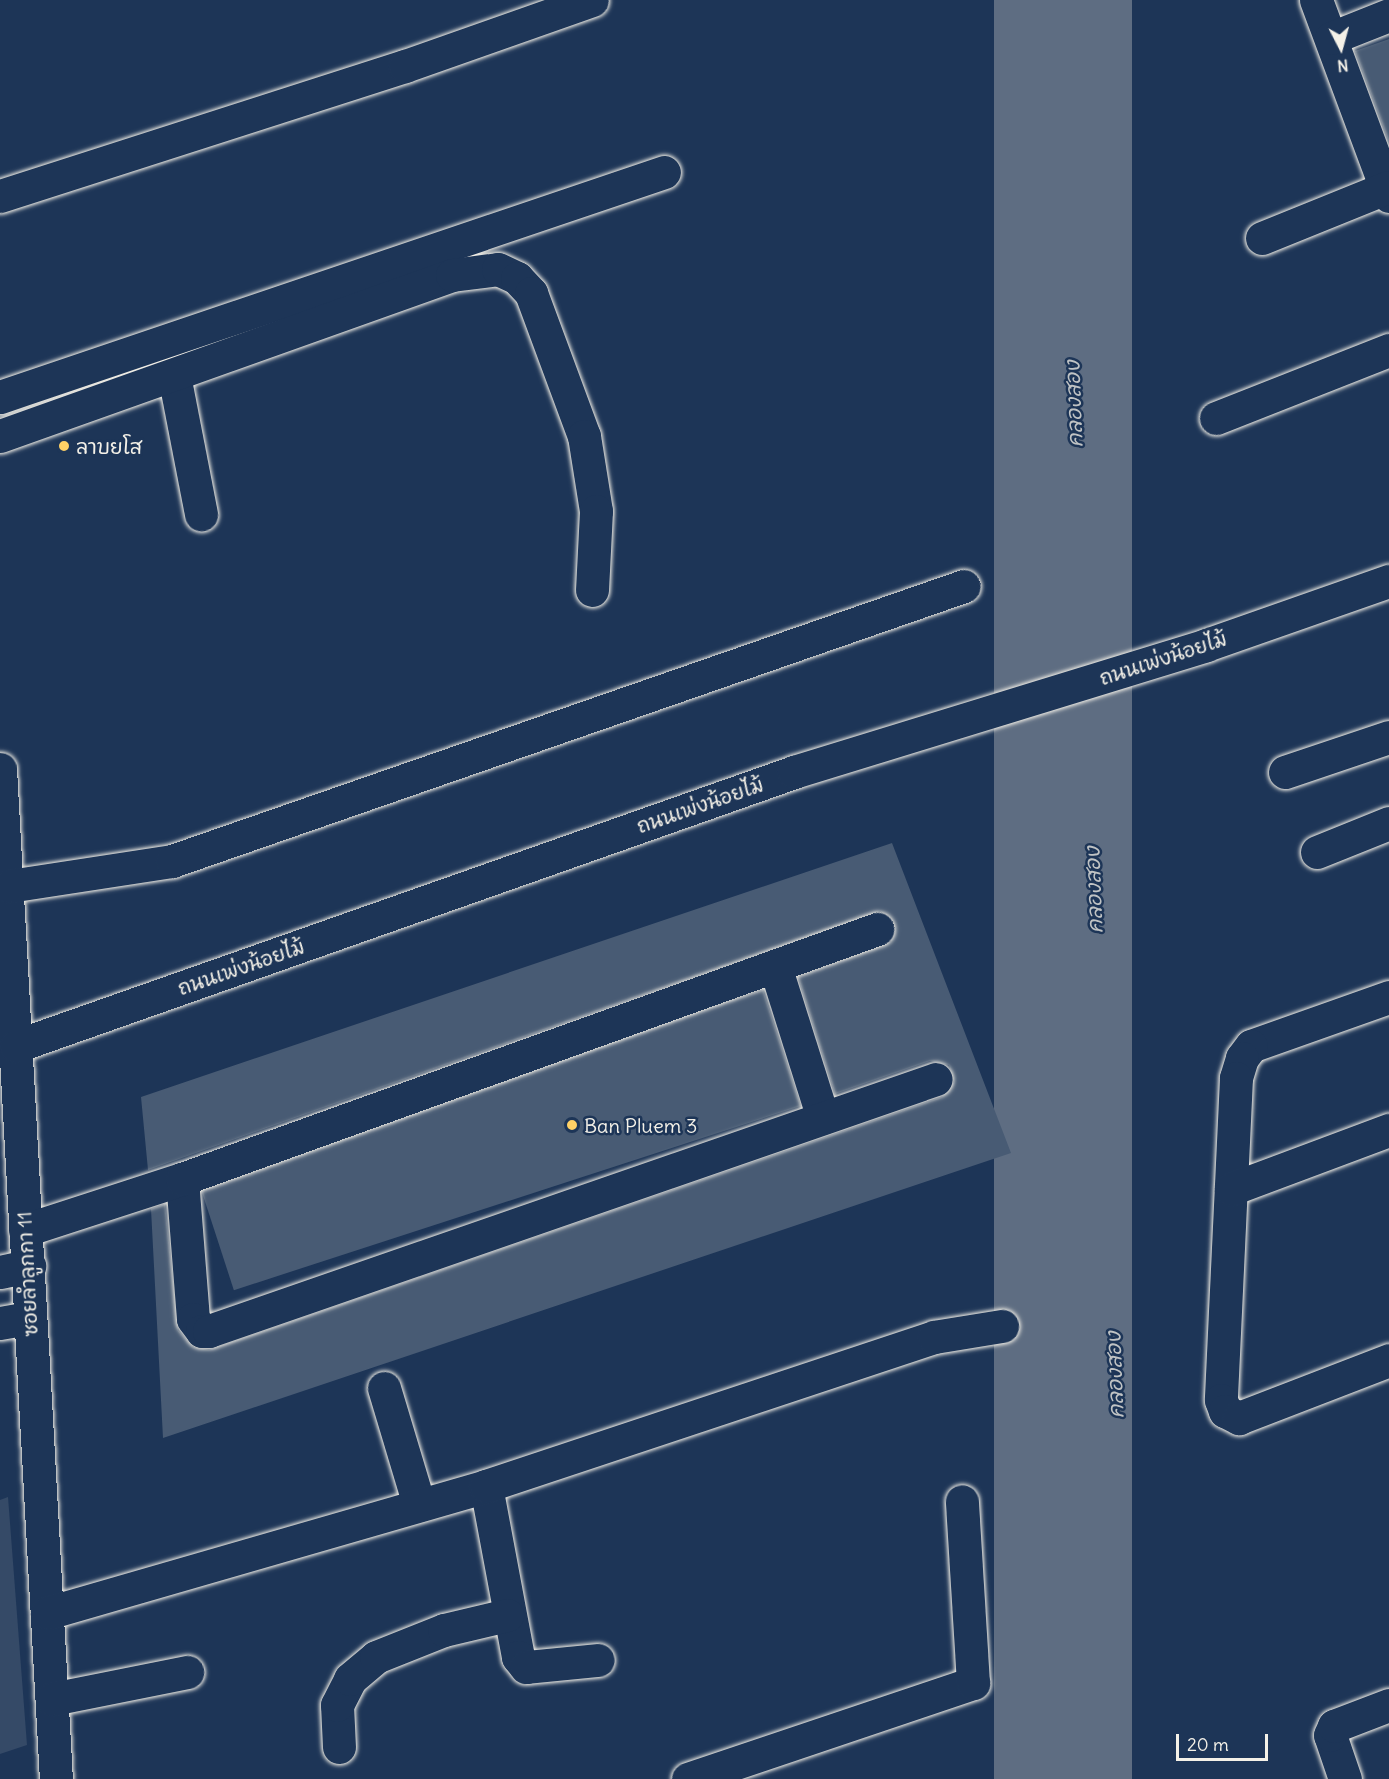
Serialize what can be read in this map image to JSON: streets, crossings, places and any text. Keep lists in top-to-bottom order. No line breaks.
{"streets":{"street":["ถนนเพ่งน้อยไม้","ซอยลำลูกกา 11"]},"crossings":[["ถนนเพ่งน้อยไม้","ซอยลำลูกกา 11"]],"water":["คลองสอง"],"places":["ลาบยโส","Ban Pluem 3"],"scale_bar":"20 m","north":"bottom"}
